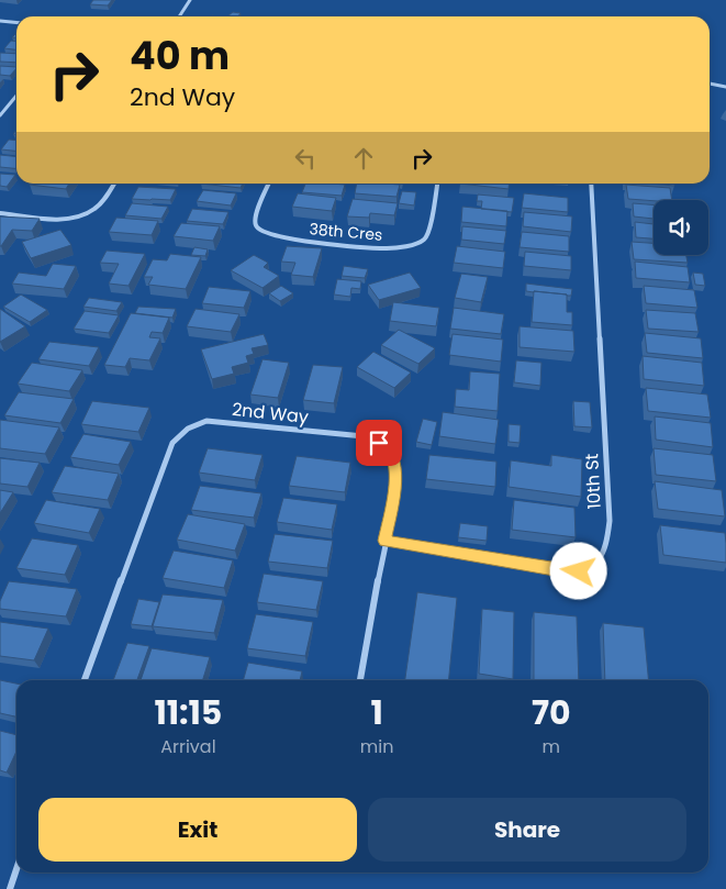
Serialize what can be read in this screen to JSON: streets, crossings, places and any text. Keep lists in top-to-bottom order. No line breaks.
{"streets":{"street":["38th Cres","2nd Way","10th St"]},"crossings":[["2nd Way","10th St"]],"page":{"turn":["40 m","2nd Way"],"eta":["11:15","Arrival","1","min","70","m"],"buttons":["Exit","Share"]}}
